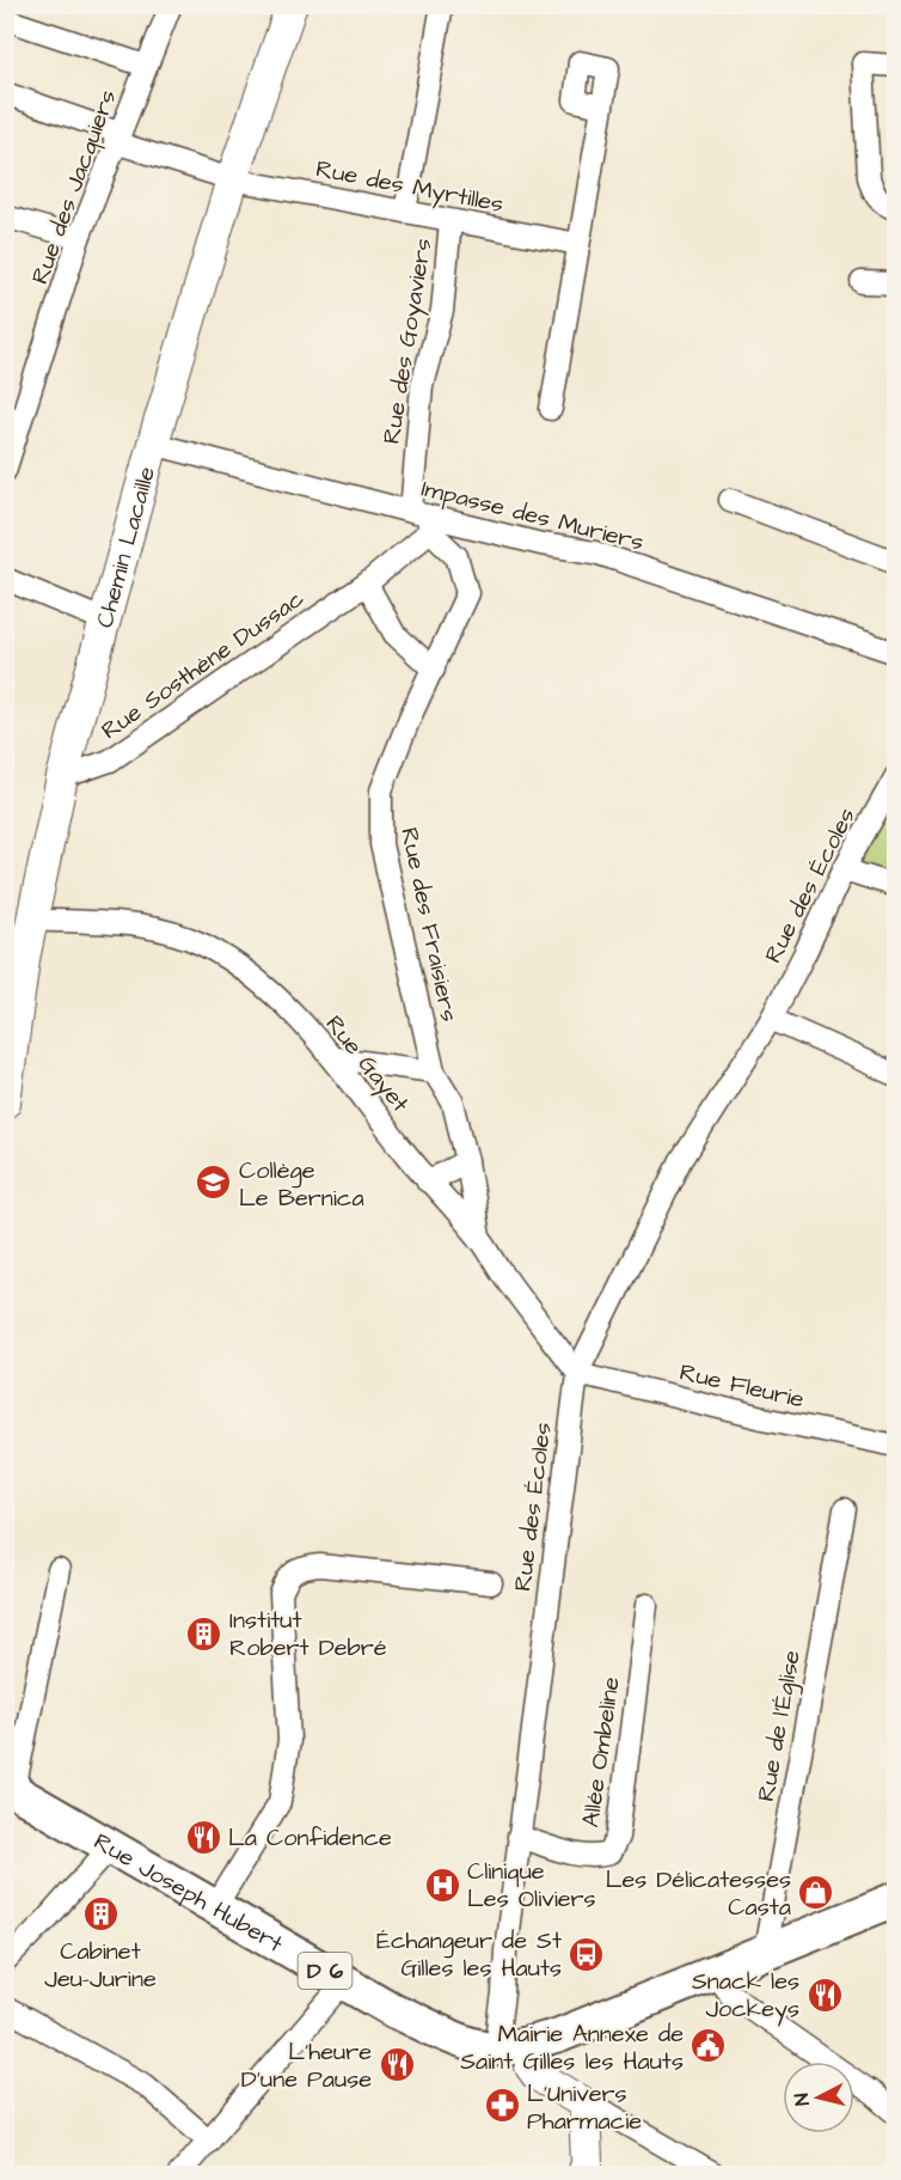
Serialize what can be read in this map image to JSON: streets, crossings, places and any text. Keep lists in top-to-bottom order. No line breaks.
{"streets":{"main road":["Rue Joseph Hubert","D 6"],"street":["Rue des Myrtilles","Rue des Jacquiers","Rue des Goyaviers","Impasse des Muriers","Chemin Lacaille","Rue Sosthène Dussac","Rue des Écoles","Rue des Fraisiers","Rue Gayet","Rue Fleurie","Rue de l'Église","Allée Ombeline"]},"crossings":[["Rue des Myrtilles","Rue des Jacquiers"],["Rue des Myrtilles","Rue des Goyaviers"],["Rue des Myrtilles","Chemin Lacaille"],["Rue des Goyaviers","Impasse des Muriers"],["Rue des Goyaviers","Rue Sosthène Dussac"],["Rue des Goyaviers","Rue des Fraisiers"],["Impasse des Muriers","Chemin Lacaille"],["Impasse des Muriers","Rue Sosthène Dussac"],["Impasse des Muriers","Rue des Fraisiers"],["Chemin Lacaille","Rue Sosthène Dussac"],["Chemin Lacaille","Rue Gayet"],["Rue Sosthène Dussac","Rue des Fraisiers"],["Rue des Écoles","Rue Gayet"],["Rue des Écoles","Rue Fleurie"],["Rue des Écoles","Allée Ombeline"],["Rue des Écoles","Rue Joseph Hubert"],["Rue des Fraisiers","Rue Gayet"],["Rue Gayet","Rue Fleurie"]],"places":{"school or university":["Collège Le Bernica"],"building":["Institut Robert Debré","Cabinet Jeu-Jurine"],"restaurant":["La Confidence","Snack les Jockeys","L'heure D'une Pause"],"hospital":["Clinique Les Oliviers"],"shop":["Les Délicatesses Casta"],"bus stop":["Échangeur de St Gilles les Hauts"],"public building":["Mairie Annexe de Saint Gilles les Hauts"],"pharmacy":["L'Univers Pharmacie"]},"north":"left"}
